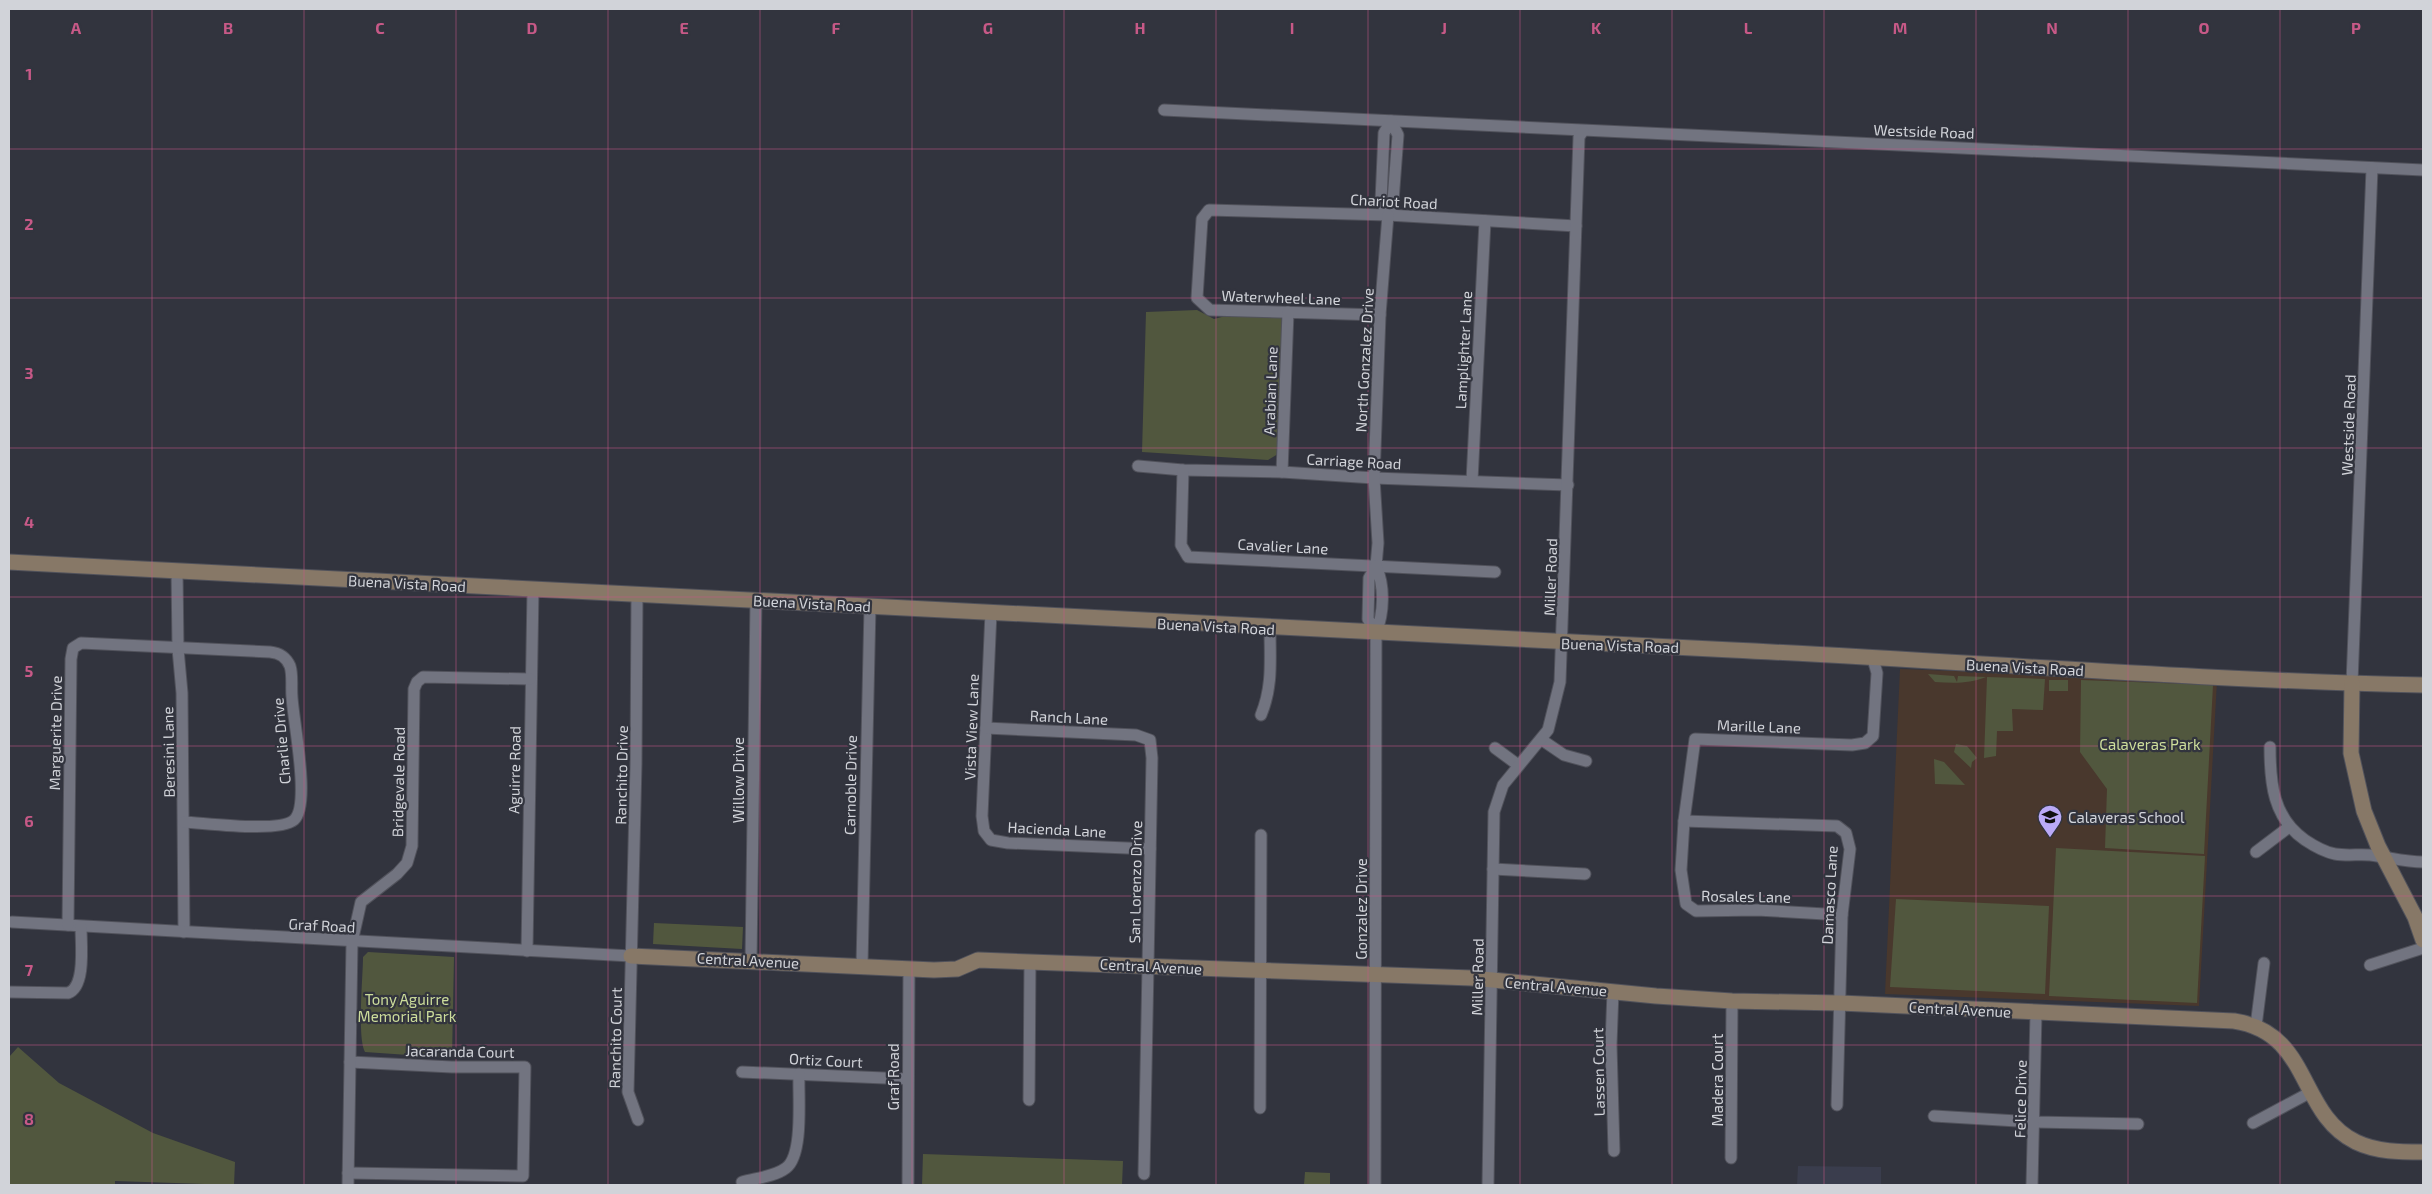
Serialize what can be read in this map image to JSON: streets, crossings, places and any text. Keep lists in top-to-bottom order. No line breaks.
{"streets":{"street":["Westside Road","Chariot Road","Waterwheel Lane","Lamplighter Lane","North Gonzalez Drive","Arabian Lane","Carriage Road","Cavalier Lane","Miller Road","Buena Vista Road","Ranch Lane","Marille Lane","Vista View Lane","Marguerite Drive","Charlie Drive","Beresini Lane","Aguirre Road","Ranchito Drive","Willow Drive","Bridgevale Road","Carnoble Drive","Hacienda Lane","San Lorenzo Drive","Damasco Lane","Rosales Lane","Gonzalez Drive","Graf Road","Central Avenue","Ranchito Court","Jacaranda Court","Ortiz Court","Lassen Court","Madera Court","Felice Drive"]},"crossings":[["Westside Road","North Gonzalez Drive"],["Westside Road","Miller Road"],["Westside Road","Buena Vista Road"],["Chariot Road","Waterwheel Lane"],["Chariot Road","Lamplighter Lane"],["Chariot Road","North Gonzalez Drive"],["Chariot Road","Miller Road"],["Waterwheel Lane","North Gonzalez Drive"],["Waterwheel Lane","Arabian Lane"],["Lamplighter Lane","Carriage Road"],["North Gonzalez Drive","Carriage Road"],["North Gonzalez Drive","Cavalier Lane"],["North Gonzalez Drive","Buena Vista Road"],["North Gonzalez Drive","Gonzalez Drive"],["Arabian Lane","Carriage Road"],["Carriage Road","Cavalier Lane"],["Carriage Road","Miller Road"],["Miller Road","Buena Vista Road"],["Miller Road","Central Avenue"],["Buena Vista Road","Marille Lane"],["Buena Vista Road","Vista View Lane"],["Buena Vista Road","Beresini Lane"],["Buena Vista Road","Aguirre Road"],["Buena Vista Road","Ranchito Drive"],["Buena Vista Road","Willow Drive"],["Buena Vista Road","Carnoble Drive"],["Buena Vista Road","Gonzalez Drive"],["Ranch Lane","Vista View Lane"],["Ranch Lane","San Lorenzo Drive"],["Marille Lane","Damasco Lane"],["Marille Lane","Rosales Lane"],["Vista View Lane","Hacienda Lane"],["Marguerite Drive","Charlie Drive"],["Marguerite Drive","Beresini Lane"],["Marguerite Drive","Graf Road"],["Charlie Drive","Beresini Lane"],["Beresini Lane","Graf Road"],["Aguirre Road","Bridgevale Road"],["Aguirre Road","Graf Road"],["Ranchito Drive","Graf Road"],["Ranchito Drive","Central Avenue"],["Ranchito Drive","Ranchito Court"],["Willow Drive","Central Avenue"],["Bridgevale Road","Graf Road"],["Bridgevale Road","Jacaranda Court"],["Carnoble Drive","Central Avenue"],["Hacienda Lane","San Lorenzo Drive"],["San Lorenzo Drive","Central Avenue"],["Damasco Lane","Rosales Lane"],["Damasco Lane","Central Avenue"],["Gonzalez Drive","Central Avenue"],["Graf Road","Central Avenue"],["Graf Road","Ranchito Court"],["Graf Road","Ortiz Court"],["Central Avenue","Ranchito Court"],["Central Avenue","Lassen Court"],["Central Avenue","Madera Court"],["Central Avenue","Felice Drive"]],"parks":["Calaveras Park","Tony Aguirre Memorial Park"],"places":{"school or university":["Calaveras School"]},"grid":{"columns":["A","B","C","D","E","F","G","H","I","J","K","L","M","N","O","P"],"rows":["1","2","3","4","5","6","7","8"]}}
